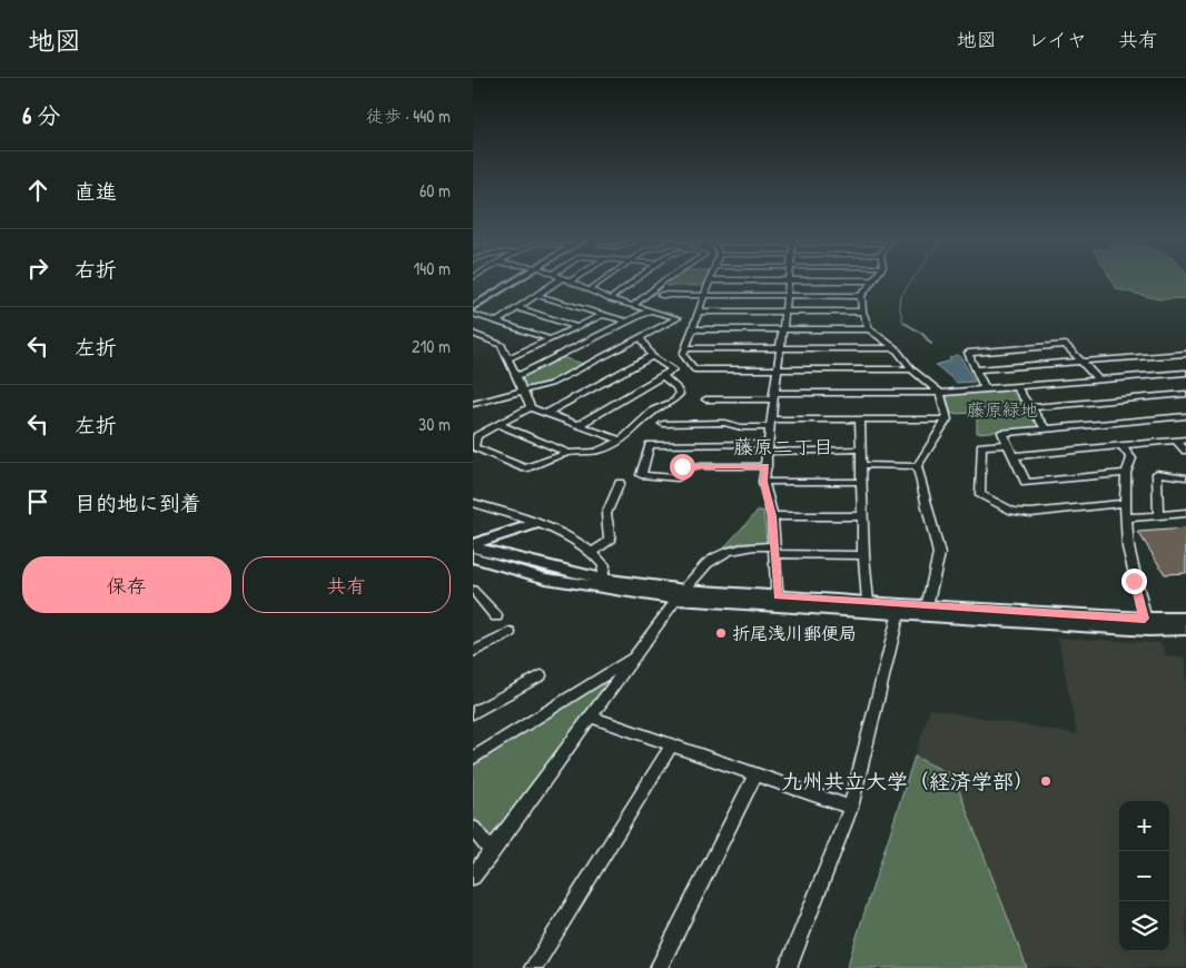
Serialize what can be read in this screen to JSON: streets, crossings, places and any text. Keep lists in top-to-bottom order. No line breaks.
{"districts":["藤原二丁目"],"parks":["藤原緑地"],"places":["折尾浅川郵便局","九州共立大学（経済学部）"],"page":{"header":"地図","nav":["地図","レイヤ","共有"],"heading":["6 分","徒歩 · 440 m"],"list":[["直進","60 m"],["右折","140 m"],["左折","210 m"],["左折","30 m"],"目的地に到着"],"buttons":["保存","共有"],"map_buttons":["+","−"]}}
